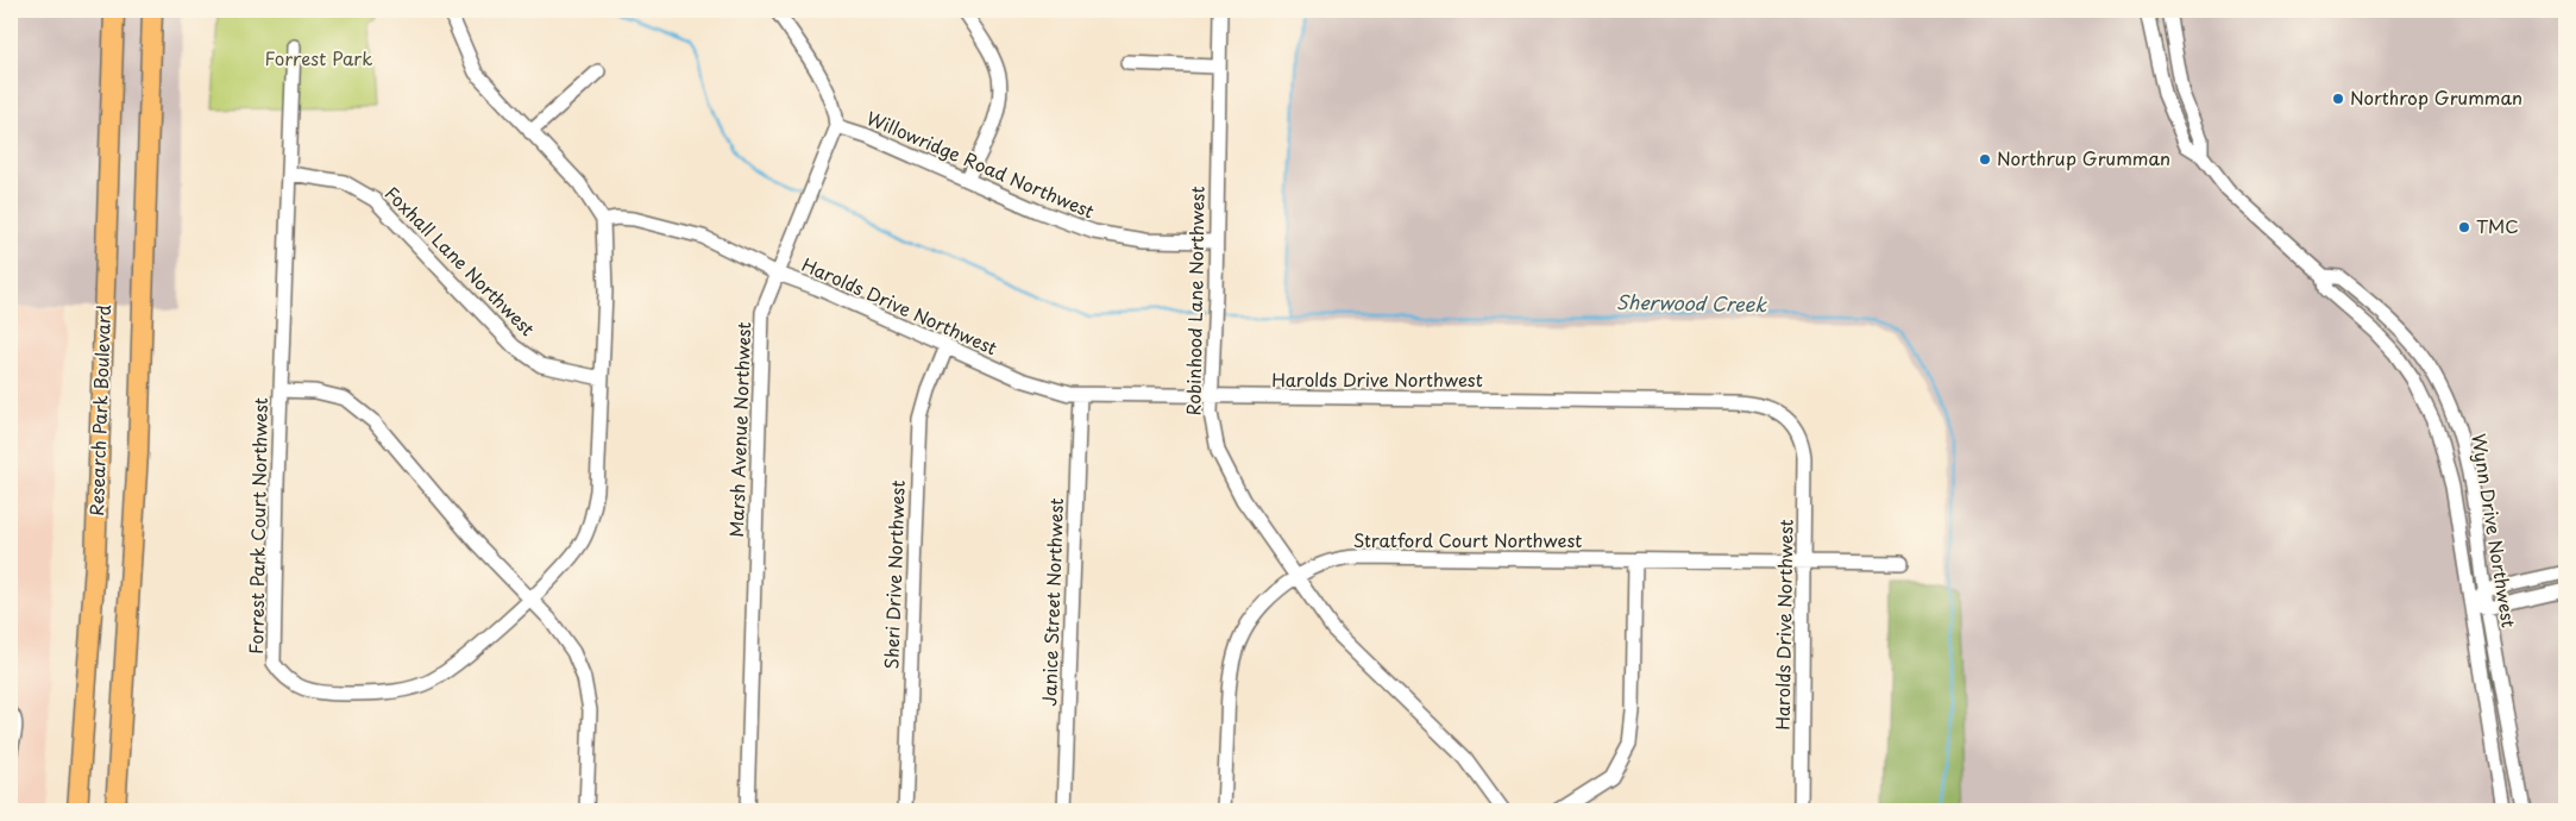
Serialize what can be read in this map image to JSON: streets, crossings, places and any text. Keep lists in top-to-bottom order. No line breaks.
{"streets":{"highway":["Research Park Boulevard"],"street":["Willowridge Road Northwest","Foxhall Lane Northwest","Robinhood Lane Northwest","Harolds Drive Northwest","Marsh Avenue Northwest","Forrest Park Court Northwest","Wynn Drive Northwest","Stratford Court Northwest","Sheri Drive Northwest","Janice Street Northwest"]},"crossings":[["Willowridge Road Northwest","Robinhood Lane Northwest"],["Willowridge Road Northwest","Marsh Avenue Northwest"],["Foxhall Lane Northwest","Forrest Park Court Northwest"],["Robinhood Lane Northwest","Harolds Drive Northwest"],["Robinhood Lane Northwest","Stratford Court Northwest"],["Harolds Drive Northwest","Marsh Avenue Northwest"],["Harolds Drive Northwest","Forrest Park Court Northwest"],["Harolds Drive Northwest","Stratford Court Northwest"],["Harolds Drive Northwest","Sheri Drive Northwest"],["Harolds Drive Northwest","Janice Street Northwest"]],"water":["Sherwood Creek"],"parks":["Forrest Park"],"places":["Northrop Grumman","Northrup Grumman","TMC"]}
